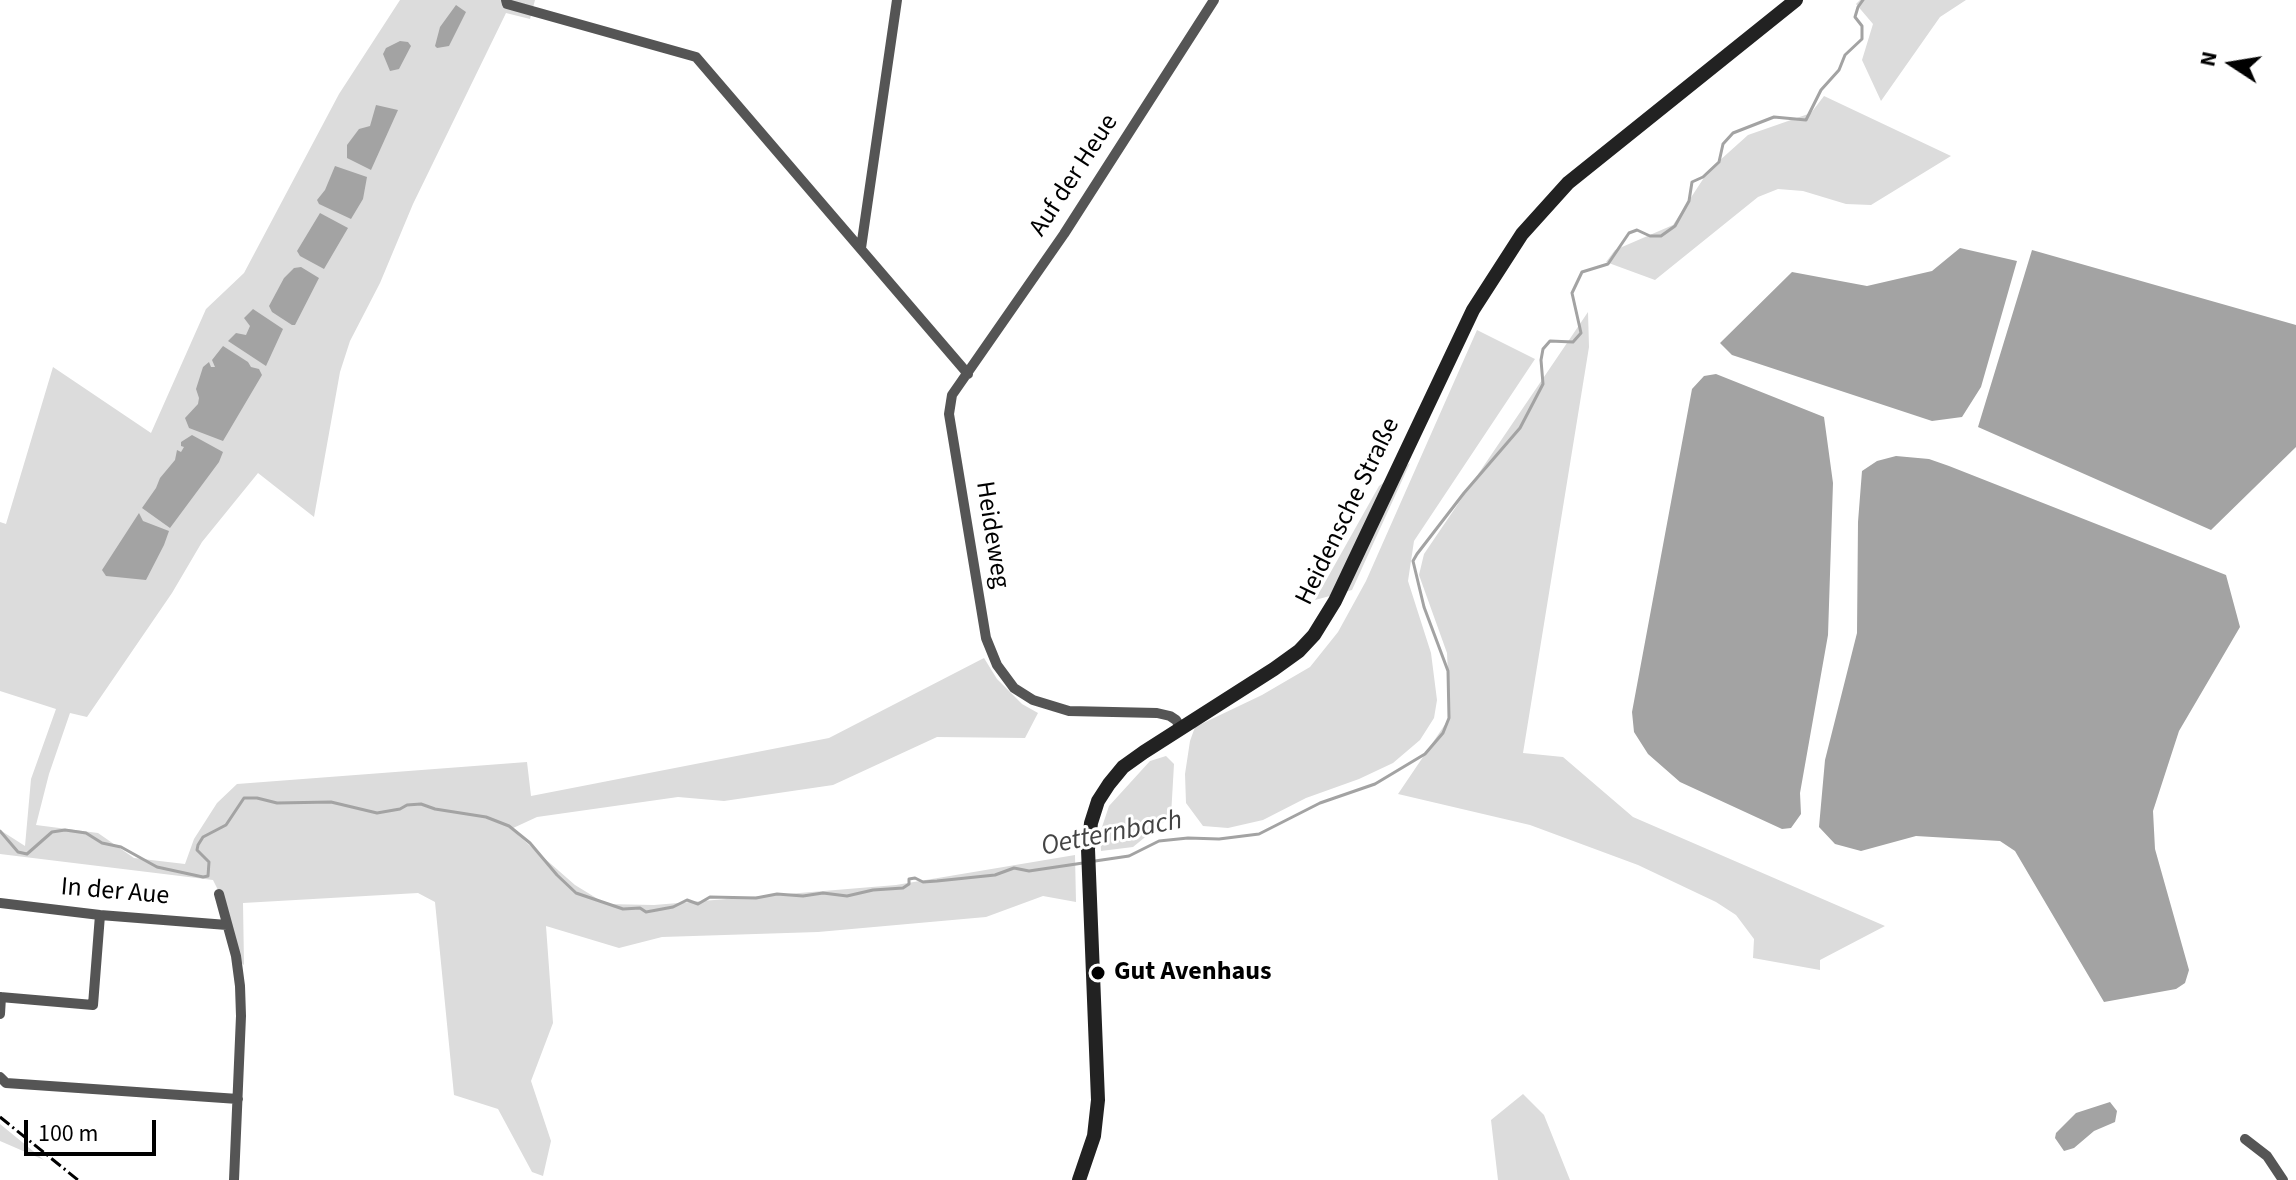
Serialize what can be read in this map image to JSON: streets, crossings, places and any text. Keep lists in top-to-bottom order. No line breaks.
{"streets":{"main road":["Heidensche Straße"],"street":["Auf der Heue","Heideweg","In der Aue"]},"crossings":[["Auf der Heue","Heideweg"],["Heidensche Straße","Heideweg"]],"water":["Oetternbach"],"places":["Gut Avenhaus"],"scale_bar":"100 m","north":"left"}
